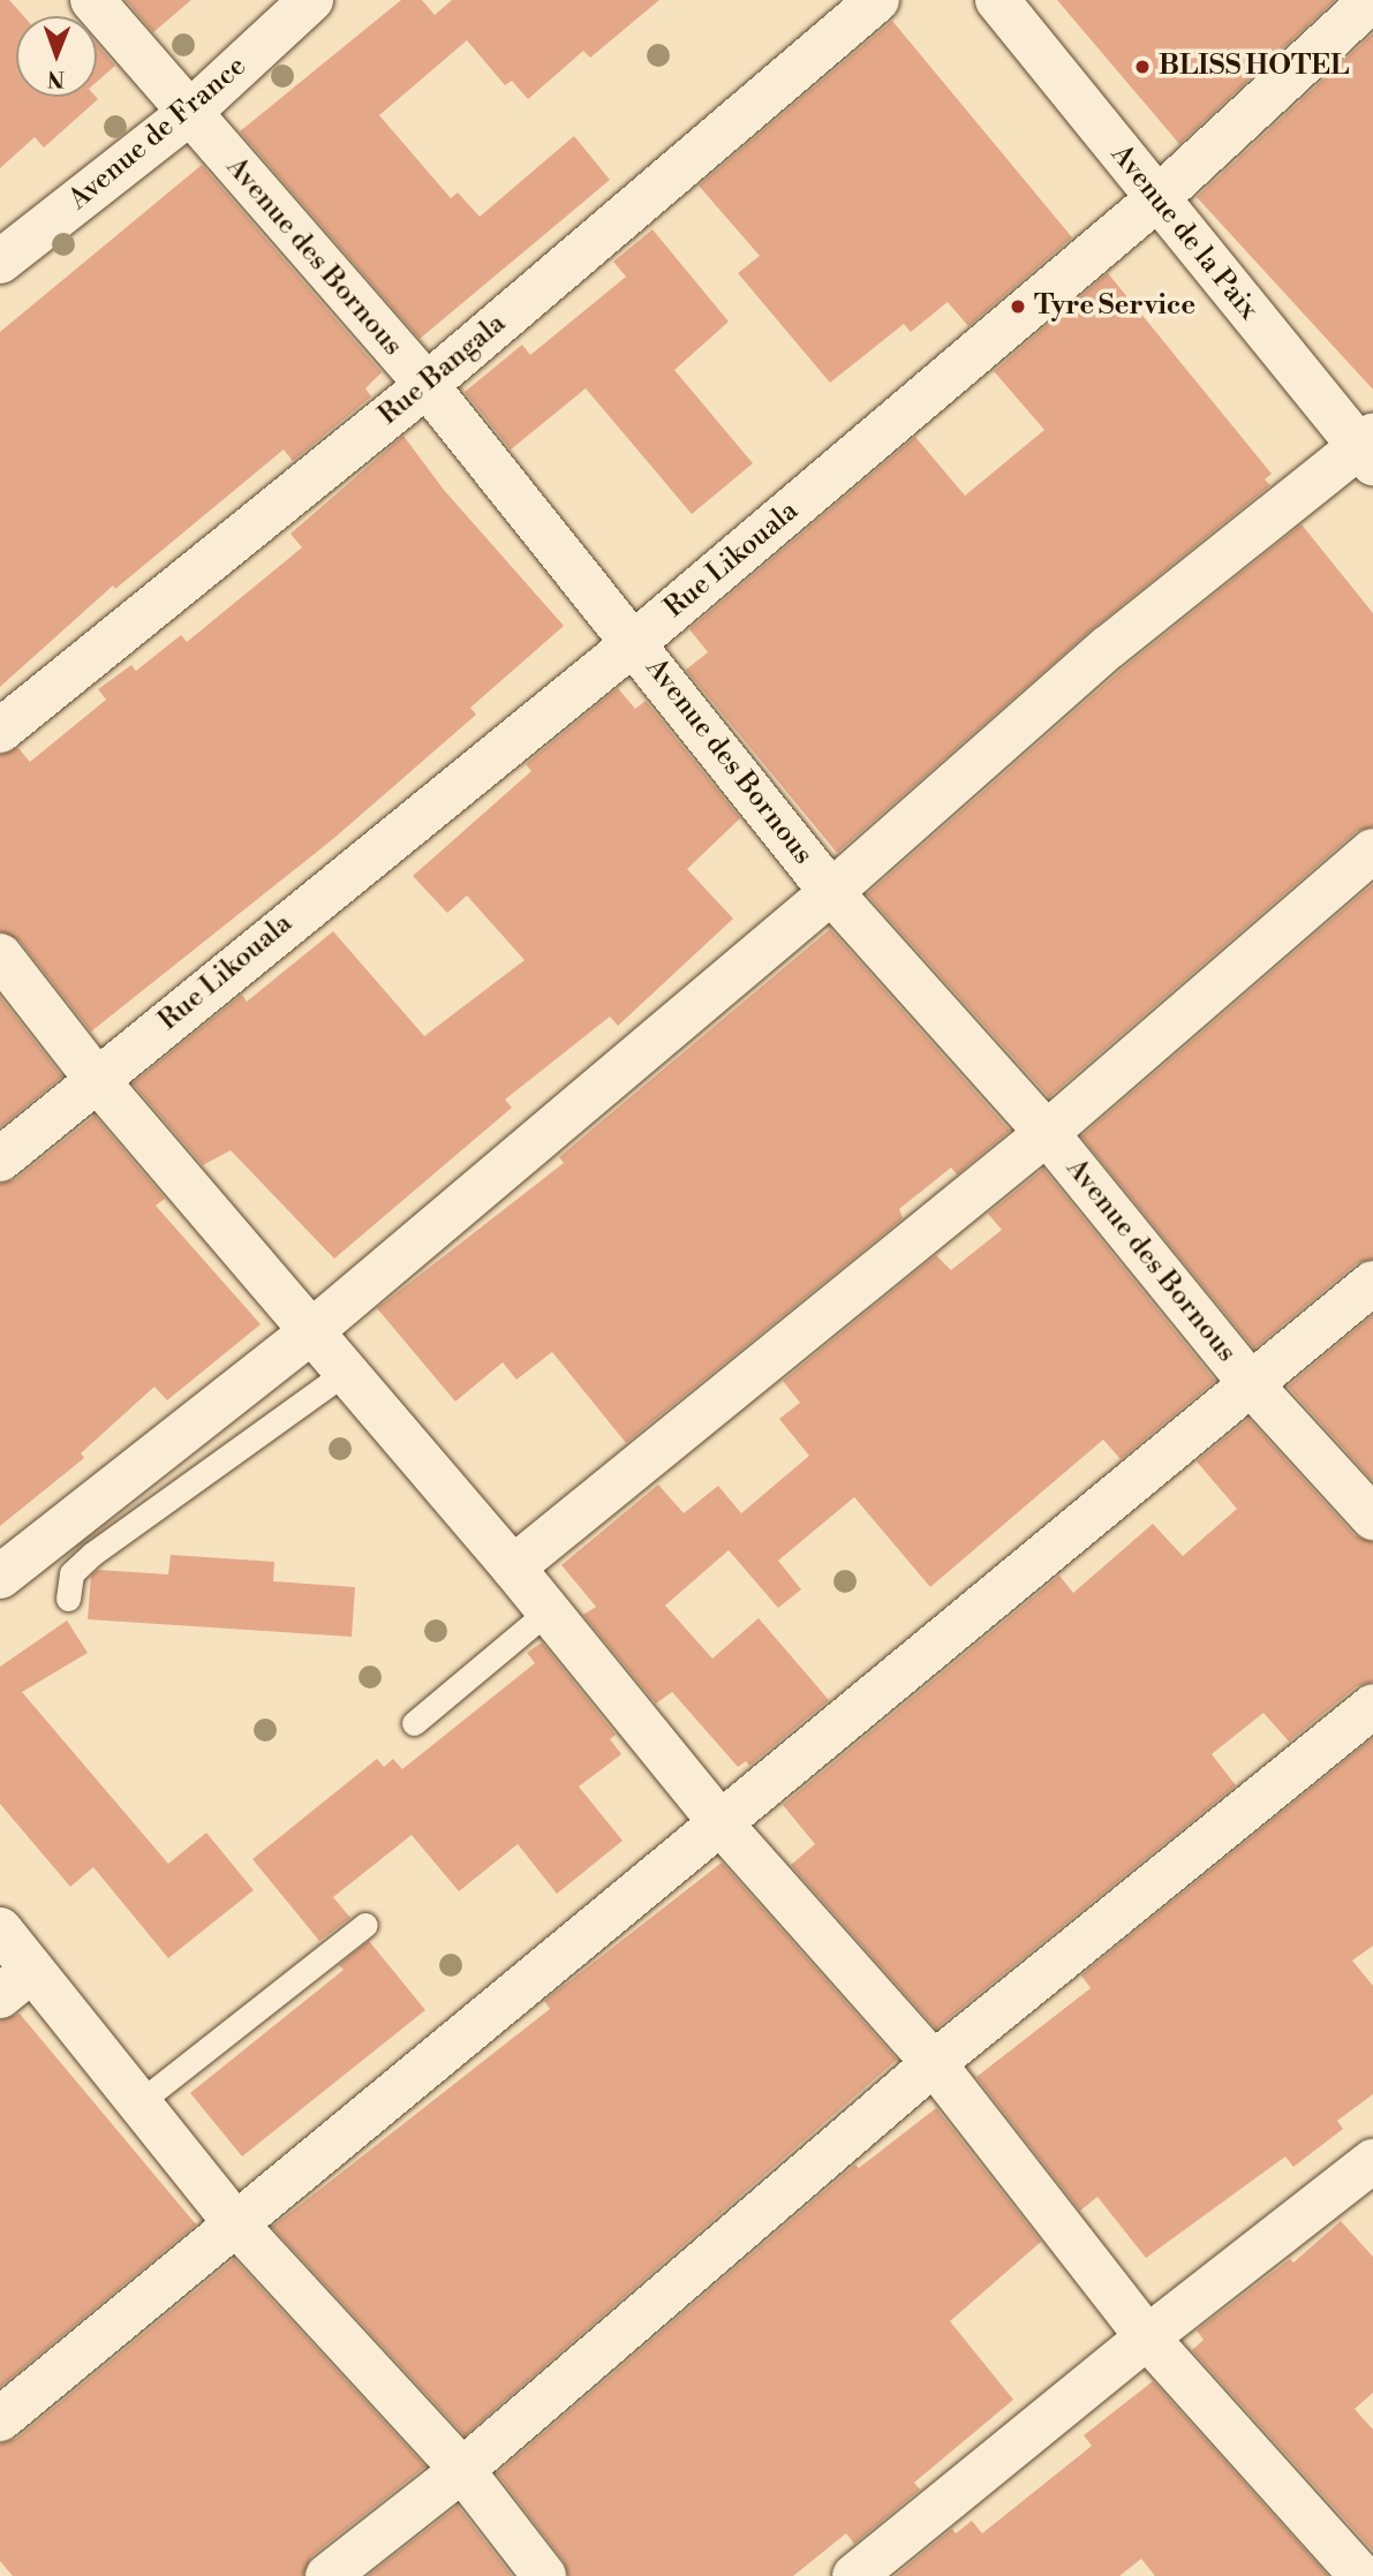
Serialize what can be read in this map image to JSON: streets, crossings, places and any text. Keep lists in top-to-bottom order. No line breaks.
{"streets":{"street":["Avenue de France","Avenue de la Paix","Avenue des Bornous","Rue Bangala","Rue Likouala"]},"crossings":[["Avenue de France","Avenue des Bornous"],["Avenue de la Paix","Rue Likouala"],["Avenue des Bornous","Rue Bangala"],["Avenue des Bornous","Rue Likouala"]],"places":["BLISS HOTEL","Tyre Service"],"north":"bottom"}
